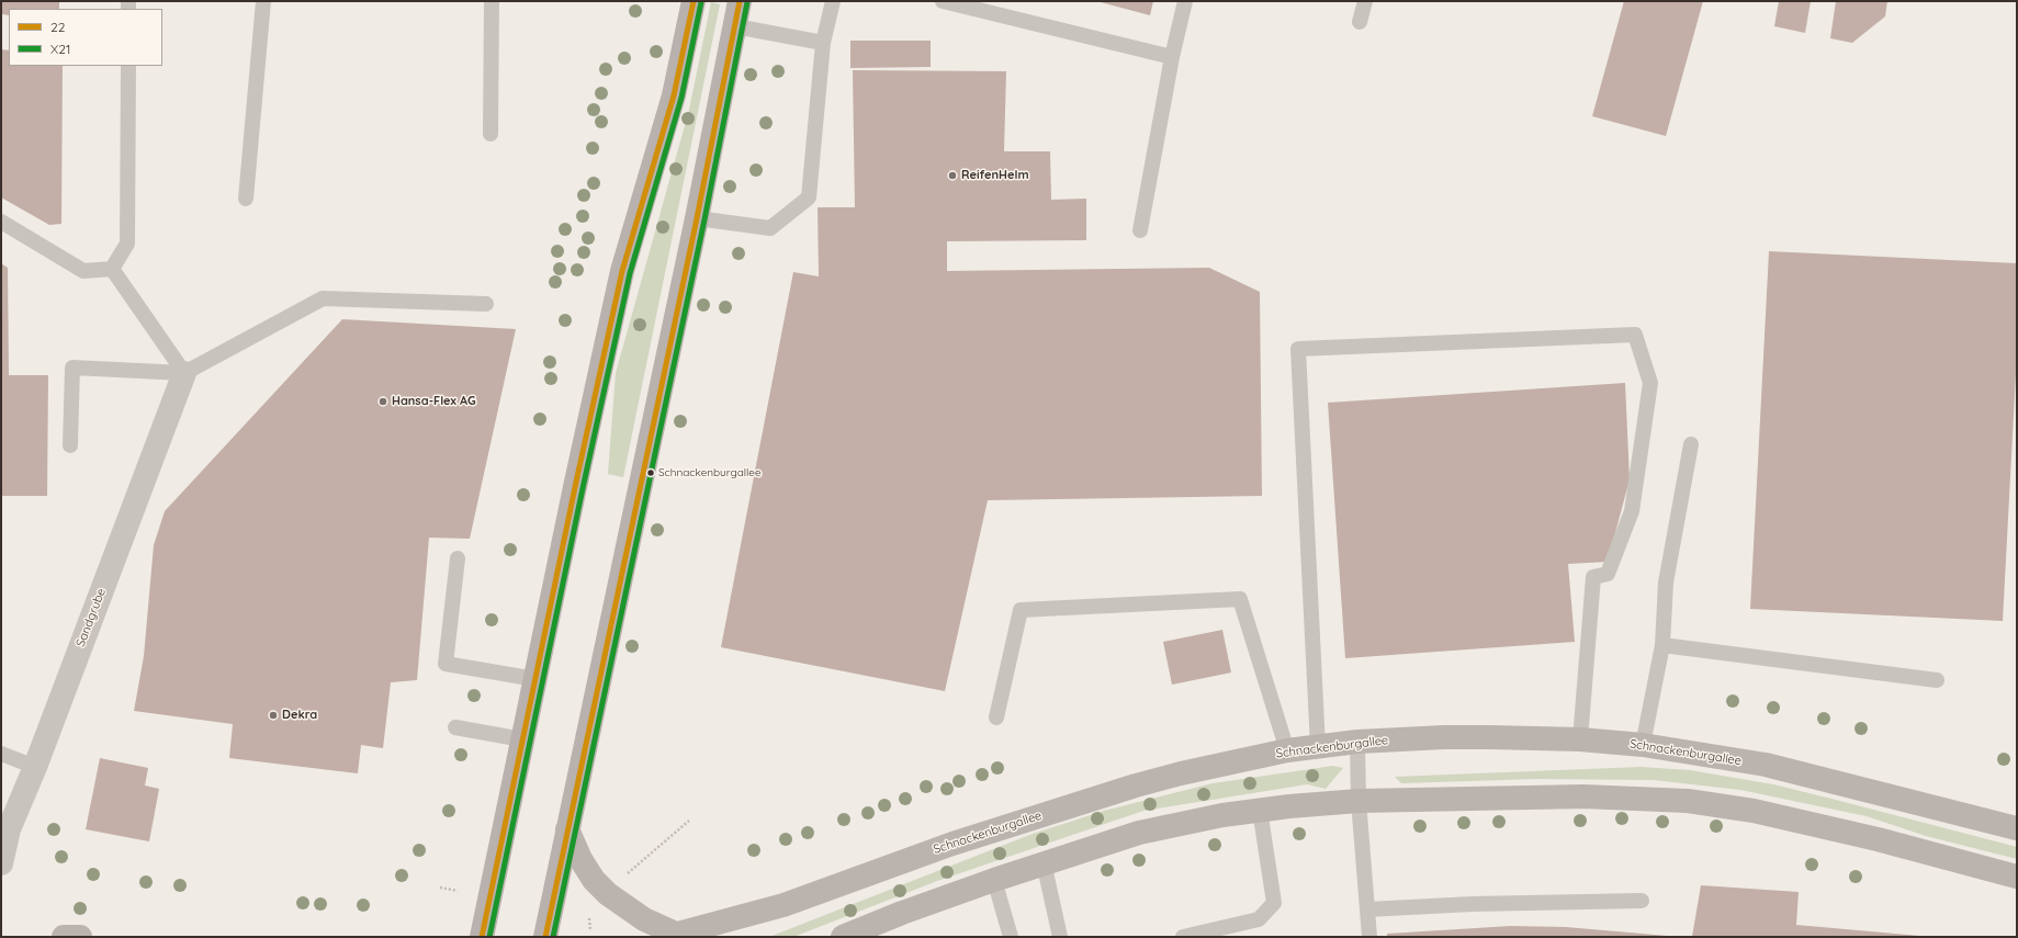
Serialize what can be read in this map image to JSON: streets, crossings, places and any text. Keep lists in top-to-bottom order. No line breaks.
{"streets":{"main road":["Schnackenburgallee"],"street":["Sandgrube"]},"places":["ReifenHelm","Hansa-Flex AG","Schnackenburgallee","Dekra"],"lines":["transit line 22","transit line X21"],"legend":["22","X21"]}
